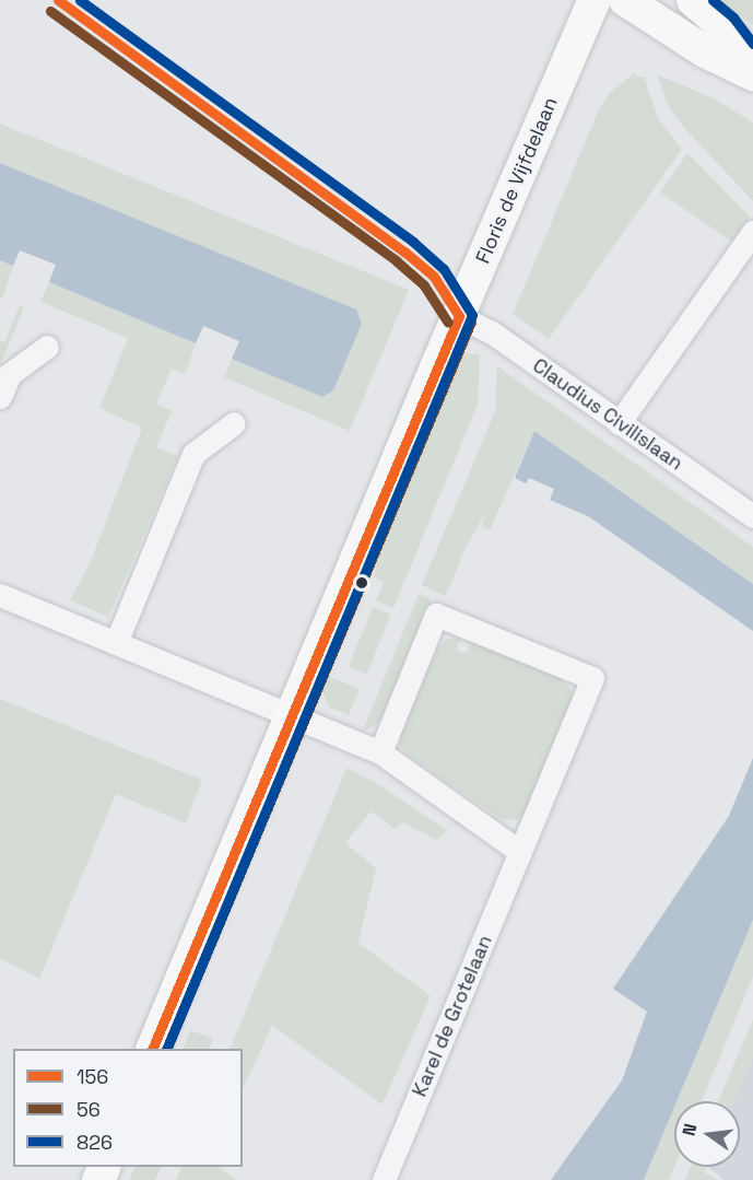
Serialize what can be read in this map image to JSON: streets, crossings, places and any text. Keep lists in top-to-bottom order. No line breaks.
{"streets":{"street":["Floris de Vijfdelaan","Claudius Civilislaan","Karel de Grotelaan"]},"crossings":[["Floris de Vijfdelaan","Claudius Civilislaan"]],"lines":["transit line 156","transit line 826","transit line 56"],"legend":["156","56","826"],"north":"left"}
